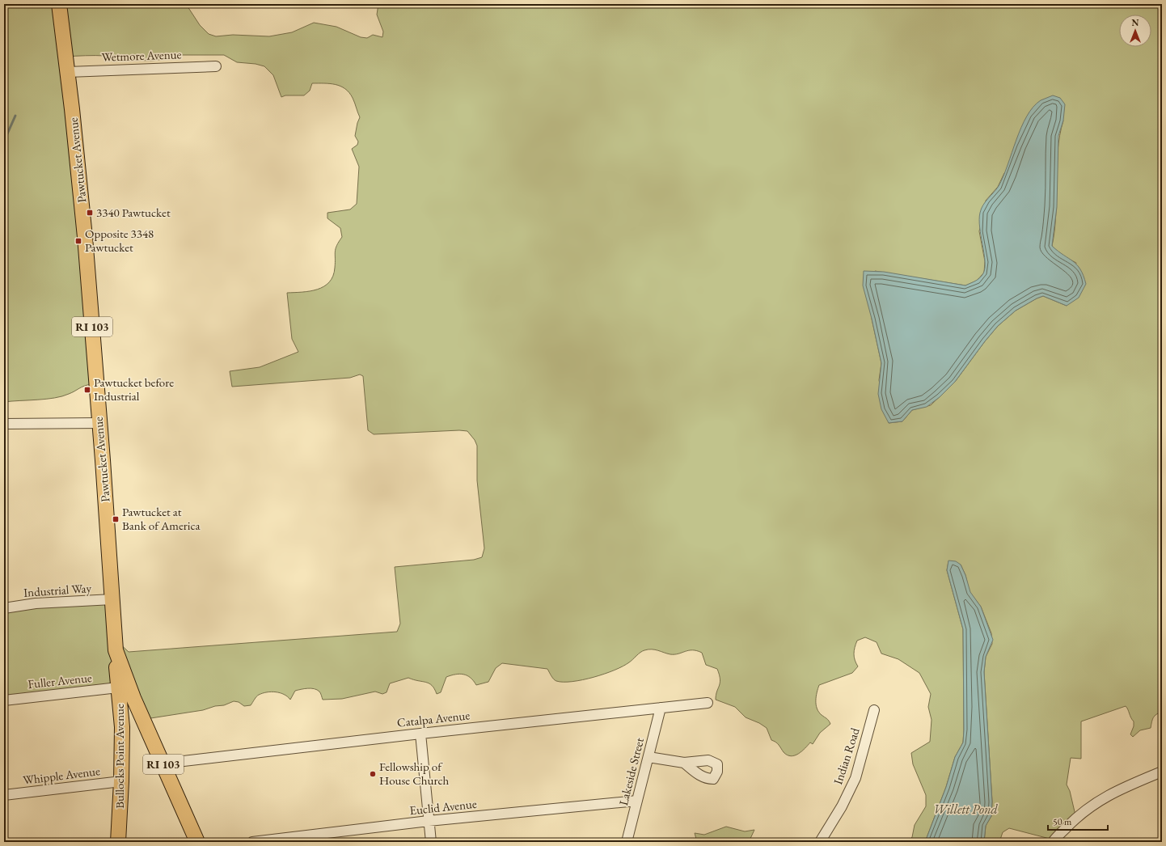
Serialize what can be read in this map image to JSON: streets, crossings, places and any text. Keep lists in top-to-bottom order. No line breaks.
{"streets":{"main road":["Pawtucket Avenue","RI 103","Bullocks Point Avenue"],"street":["Wetmore Avenue","Industrial Way","Fuller Avenue","Catalpa Avenue","Indian Road","Lakeside Street","Whipple Avenue","Euclid Avenue"]},"crossings":[["Wetmore Avenue","Pawtucket Avenue"],["Pawtucket Avenue","Industrial Way"],["Pawtucket Avenue","Bullocks Point Avenue"],["RI 103","Fuller Avenue"],["RI 103","Catalpa Avenue"],["RI 103","Bullocks Point Avenue"],["Fuller Avenue","Bullocks Point Avenue"],["Catalpa Avenue","Lakeside Street"],["Bullocks Point Avenue","Whipple Avenue"],["Lakeside Street","Euclid Avenue"]],"water":["Willett Pond"],"places":{"transit":["3340 Pawtucket","Opposite 3348 Pawtucket","Pawtucket before Industrial","Pawtucket at Bank of America"],"other":["Fellowship of House Church"]},"scale_bar":"50 m","north":"top"}
